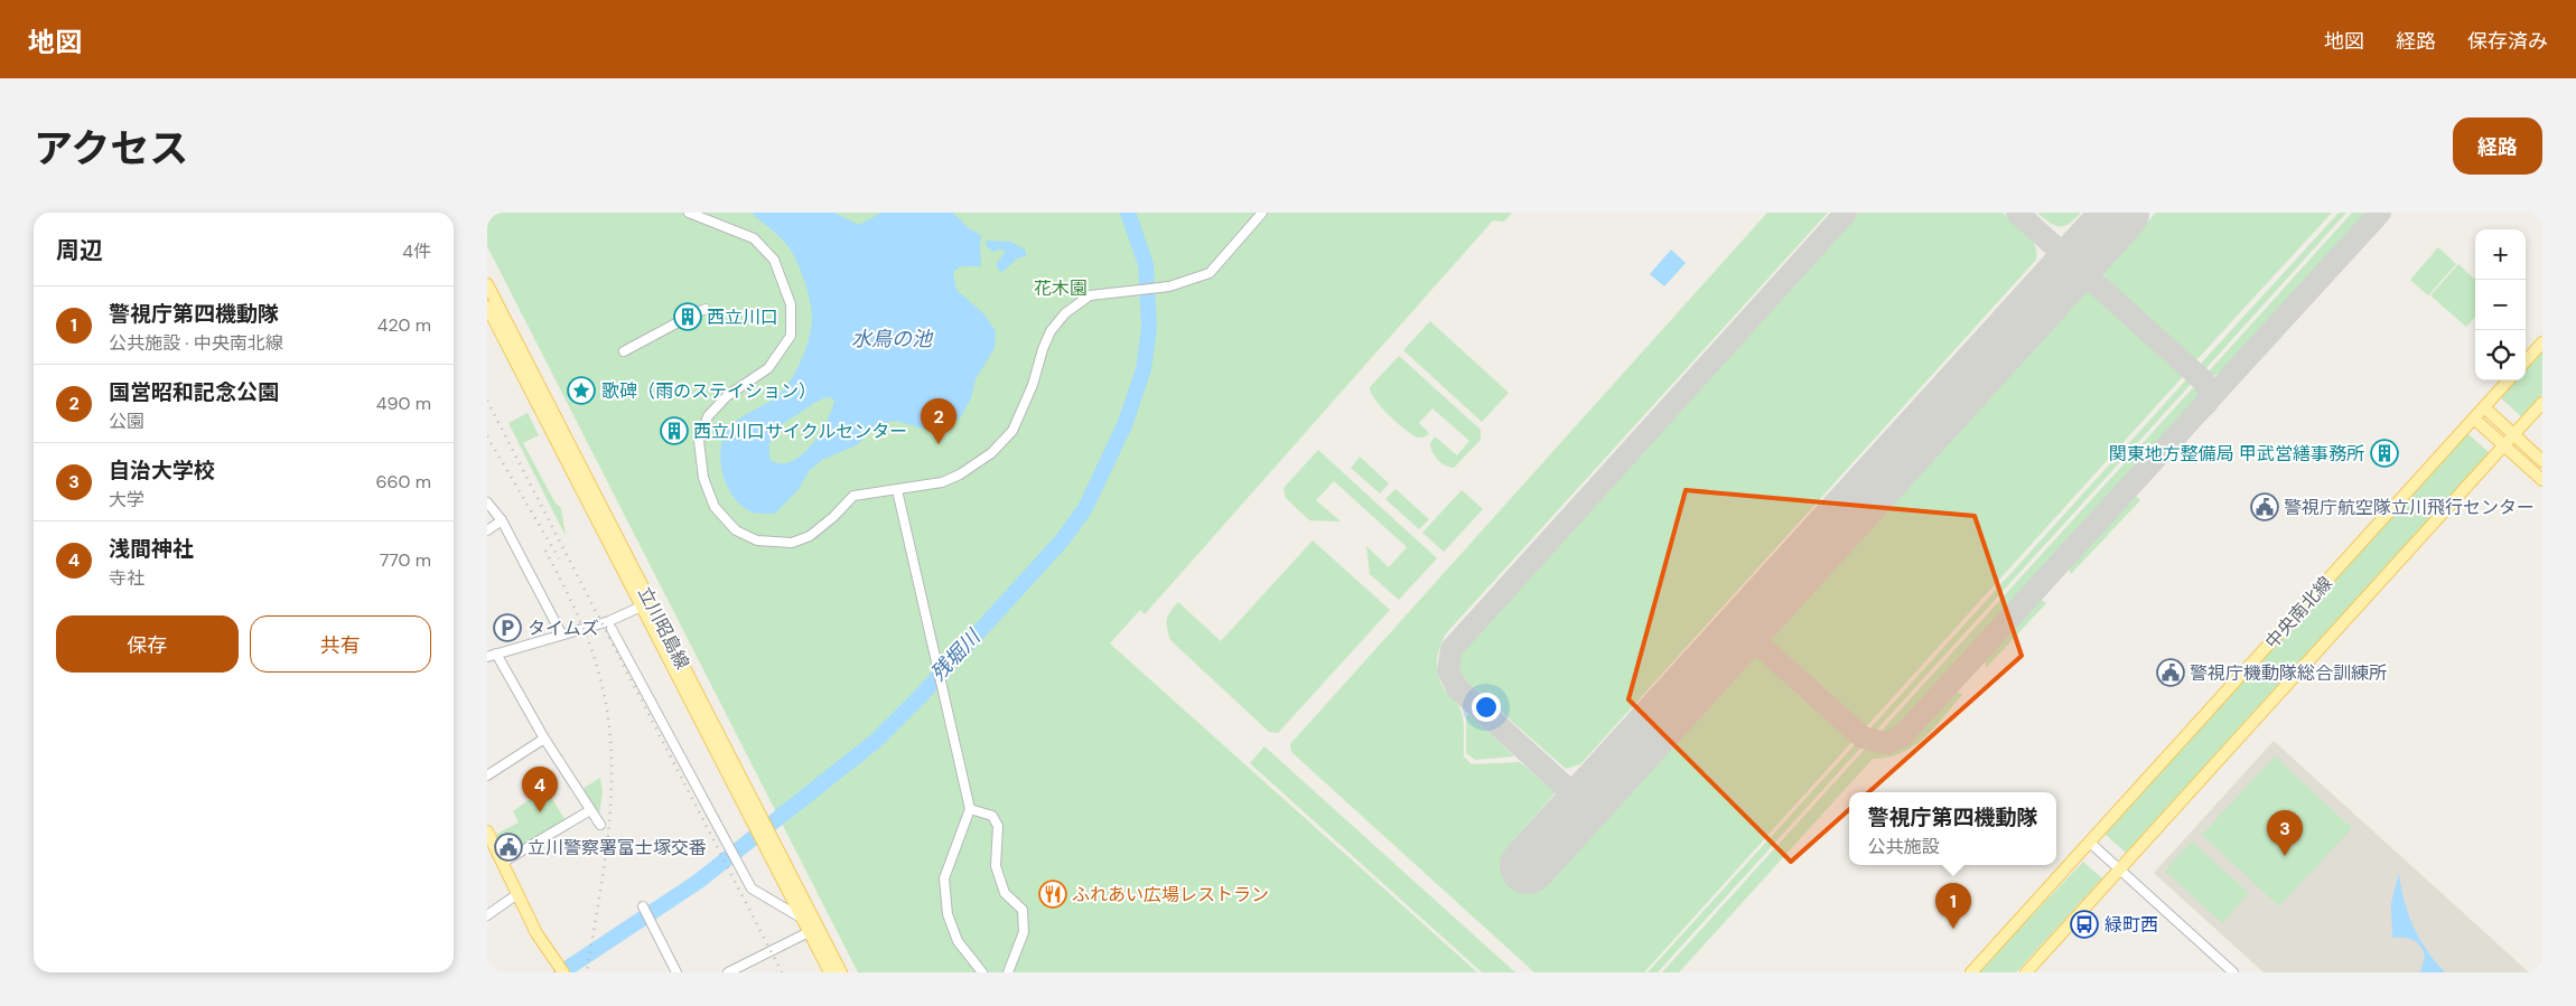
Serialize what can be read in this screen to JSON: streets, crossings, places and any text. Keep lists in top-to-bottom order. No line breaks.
{"streets":{"main road":["中央南北線","立川昭島線"]},"water":["水鳥の池","残堀川"],"parks":["花木園"],"places":{"building":["西立川口","西立川口サイクルセンター","関東地方整備局 甲武営繕事務所"],"place":["歌碑（雨のステイション）"],"public building":["警視庁航空隊立川飛行センター","警視庁機動隊総合訓練所","立川警察署富士塚交番"],"parking":["タイムズ"],"restaurant":["ふれあい広場レストラン"],"bus stop":["緑町西"]},"page":{"header":"地図","nav":["地図","経路","保存済み"],"title":"アクセス","buttons":["経路",["保存","共有"]],"heading":["周辺","4件"],"map_buttons":["+","−"],"list":[{"mark":"1","name":"警視庁第四機動隊","note":"公共施設 · 中央南北線","value":"420 m"},{"mark":"2","name":"国営昭和記念公園","note":"公園","value":"490 m"},{"mark":"3","name":"自治大学校","note":"大学","value":"660 m"},{"mark":"4","name":"浅間神社","note":"寺社","value":"770 m"}],"pins":["2","4","3","1"],"popup":["警視庁第四機動隊","公共施設"]}}
